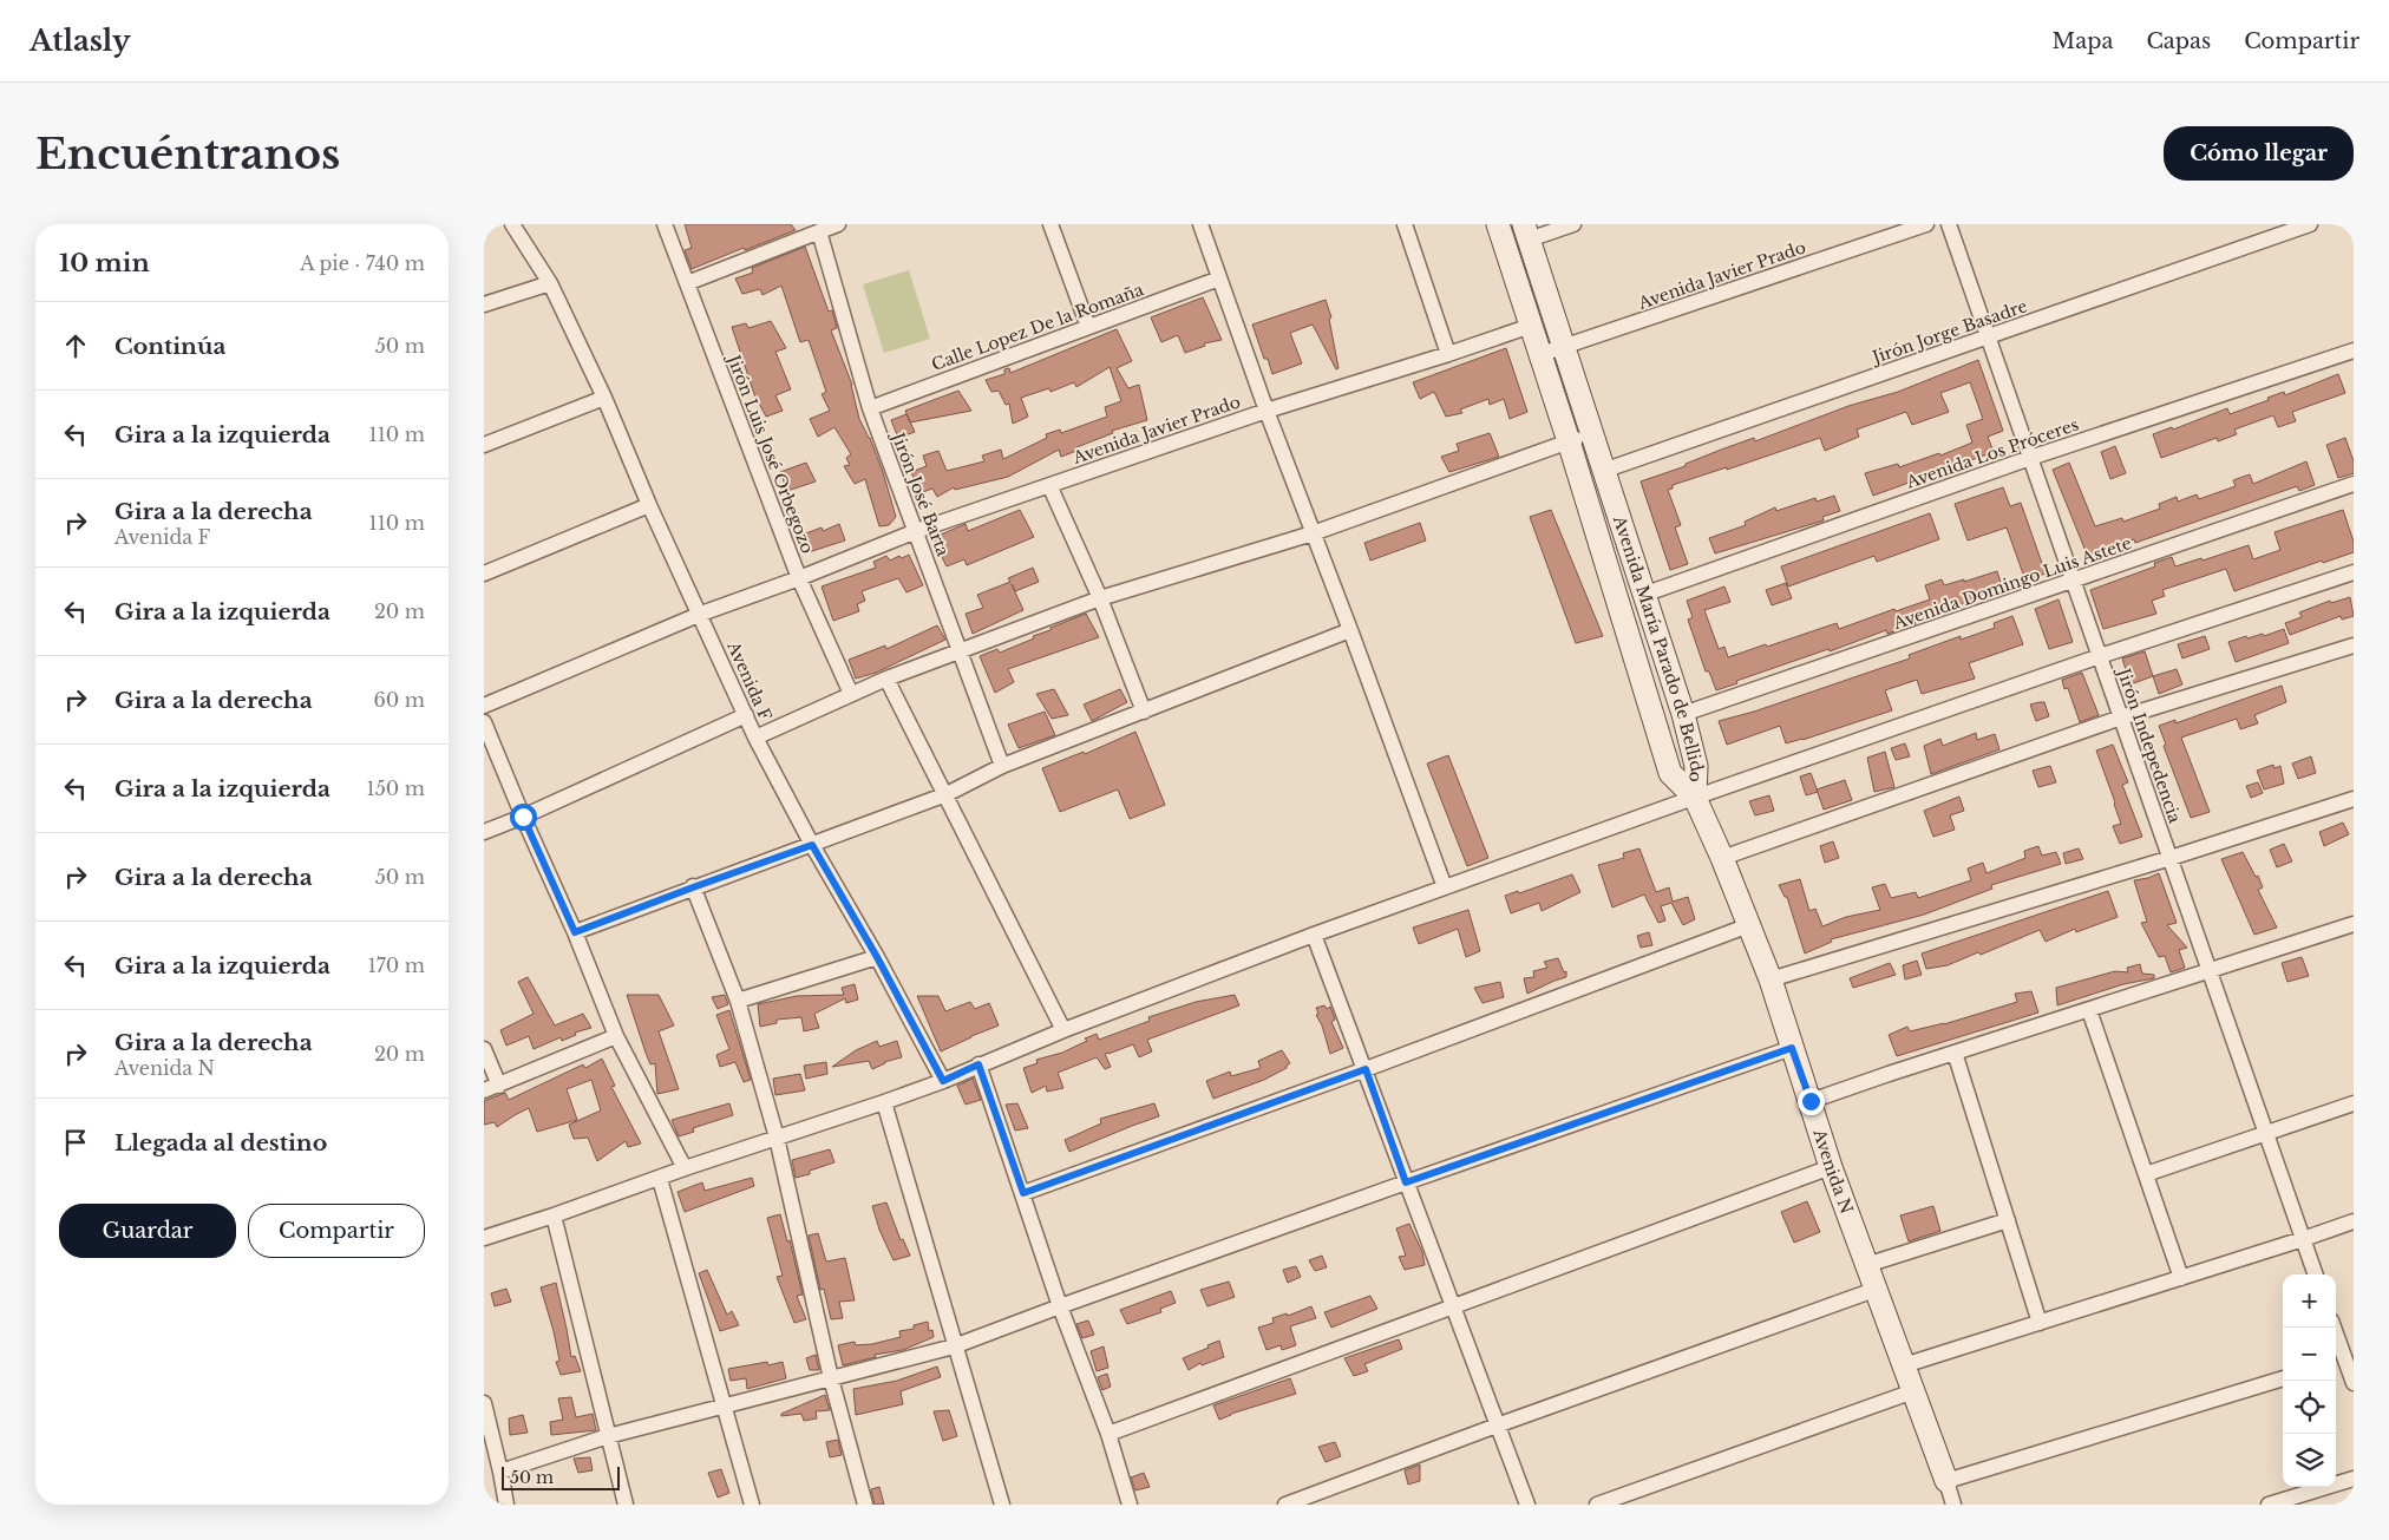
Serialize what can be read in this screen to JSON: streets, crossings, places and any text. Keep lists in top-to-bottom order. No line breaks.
{"streets":{"street":["Avenida Javier Prado","Calle Lopez De la Romaña","Jirón Jorge Basadre","Avenida Los Próceres","Jirón Luis José Orbegozo","Jirón José Barta","Avenida Domingo Luis Astete","Avenida María Parado de Bellido","Avenida F","Jirón Indepedencia","Avenida N"]},"crossings":[["Avenida Javier Prado","Jirón Luis José Orbegozo"],["Avenida Javier Prado","Jirón José Barta"],["Avenida Javier Prado","Avenida María Parado de Bellido"],["Avenida Javier Prado","Avenida F"],["Calle Lopez De la Romaña","Jirón José Barta"],["Jirón Jorge Basadre","Avenida María Parado de Bellido"],["Jirón Jorge Basadre","Jirón Indepedencia"],["Avenida Los Próceres","Avenida María Parado de Bellido"],["Avenida Los Próceres","Jirón Indepedencia"],["Avenida Domingo Luis Astete","Avenida María Parado de Bellido"],["Avenida Domingo Luis Astete","Jirón Indepedencia"],["Avenida María Parado de Bellido","Avenida N"]],"scale_bar":"50 m","page":{"header":"Atlasly","nav":["Mapa","Capas","Compartir"],"buttons":["Cómo llegar",["Guardar","Compartir"]],"title":"Encuéntranos","heading":["10 min","A pie · 740 m"],"list":[["Continúa","50 m"],["Gira a la izquierda","110 m"],["Gira a la derecha","Avenida F","110 m"],["Gira a la izquierda","20 m"],["Gira a la derecha","60 m"],["Gira a la izquierda","150 m"],["Gira a la derecha","50 m"],["Gira a la izquierda","170 m"],["Gira a la derecha","Avenida N","20 m"],"Llegada al destino"],"map_buttons":["+","−"],"scale":"50 m"}}
